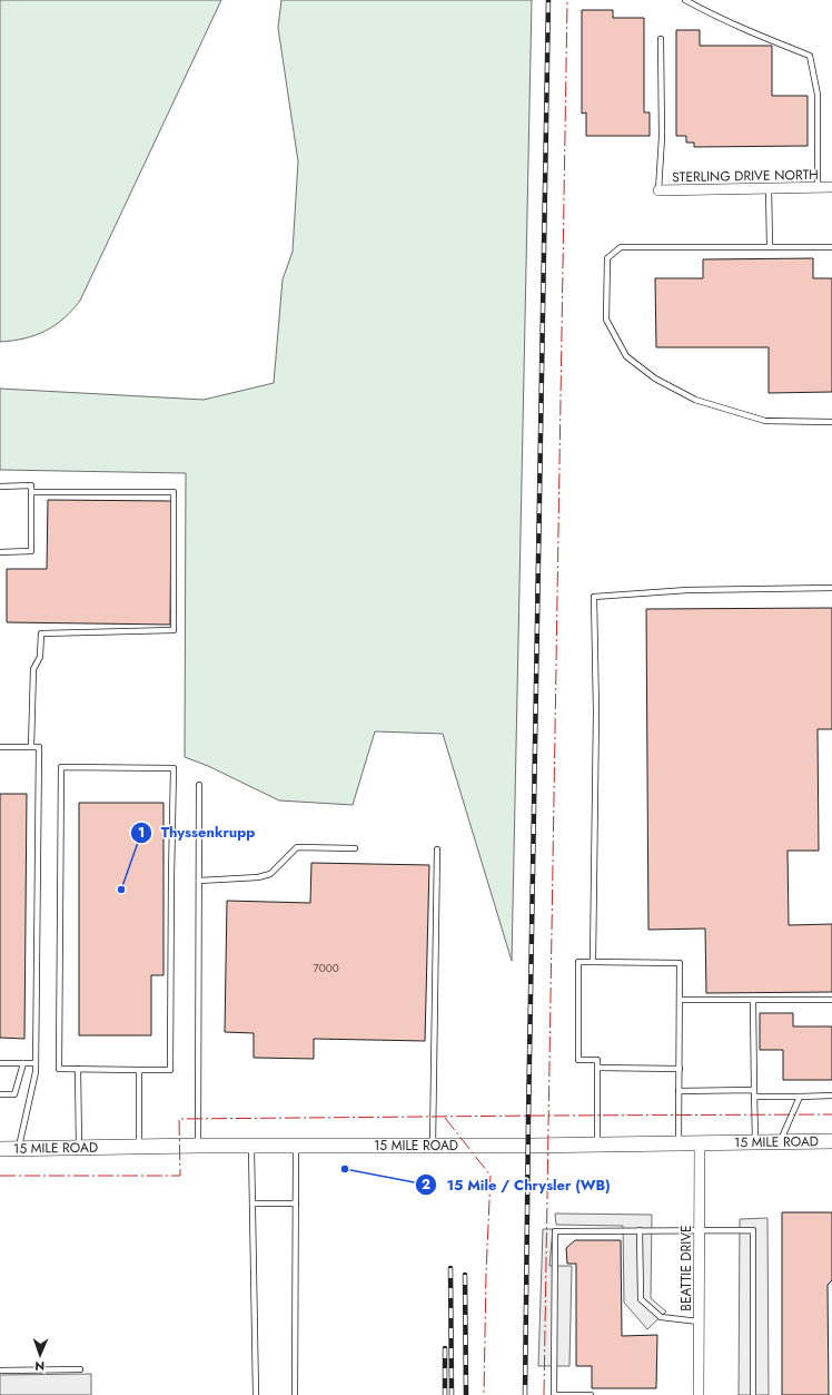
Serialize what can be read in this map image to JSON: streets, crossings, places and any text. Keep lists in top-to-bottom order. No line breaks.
{"streets":{"main road":["15 MILE ROAD"],"street":["STERLING DRIVE NORTH","BEATTIE DRIVE"]},"crossings":[["15 MILE ROAD","BEATTIE DRIVE"]],"places":["Thyssenkrupp","15 Mile / Chrysler (WB)"],"house_numbers":["7000"],"north":"bottom"}
